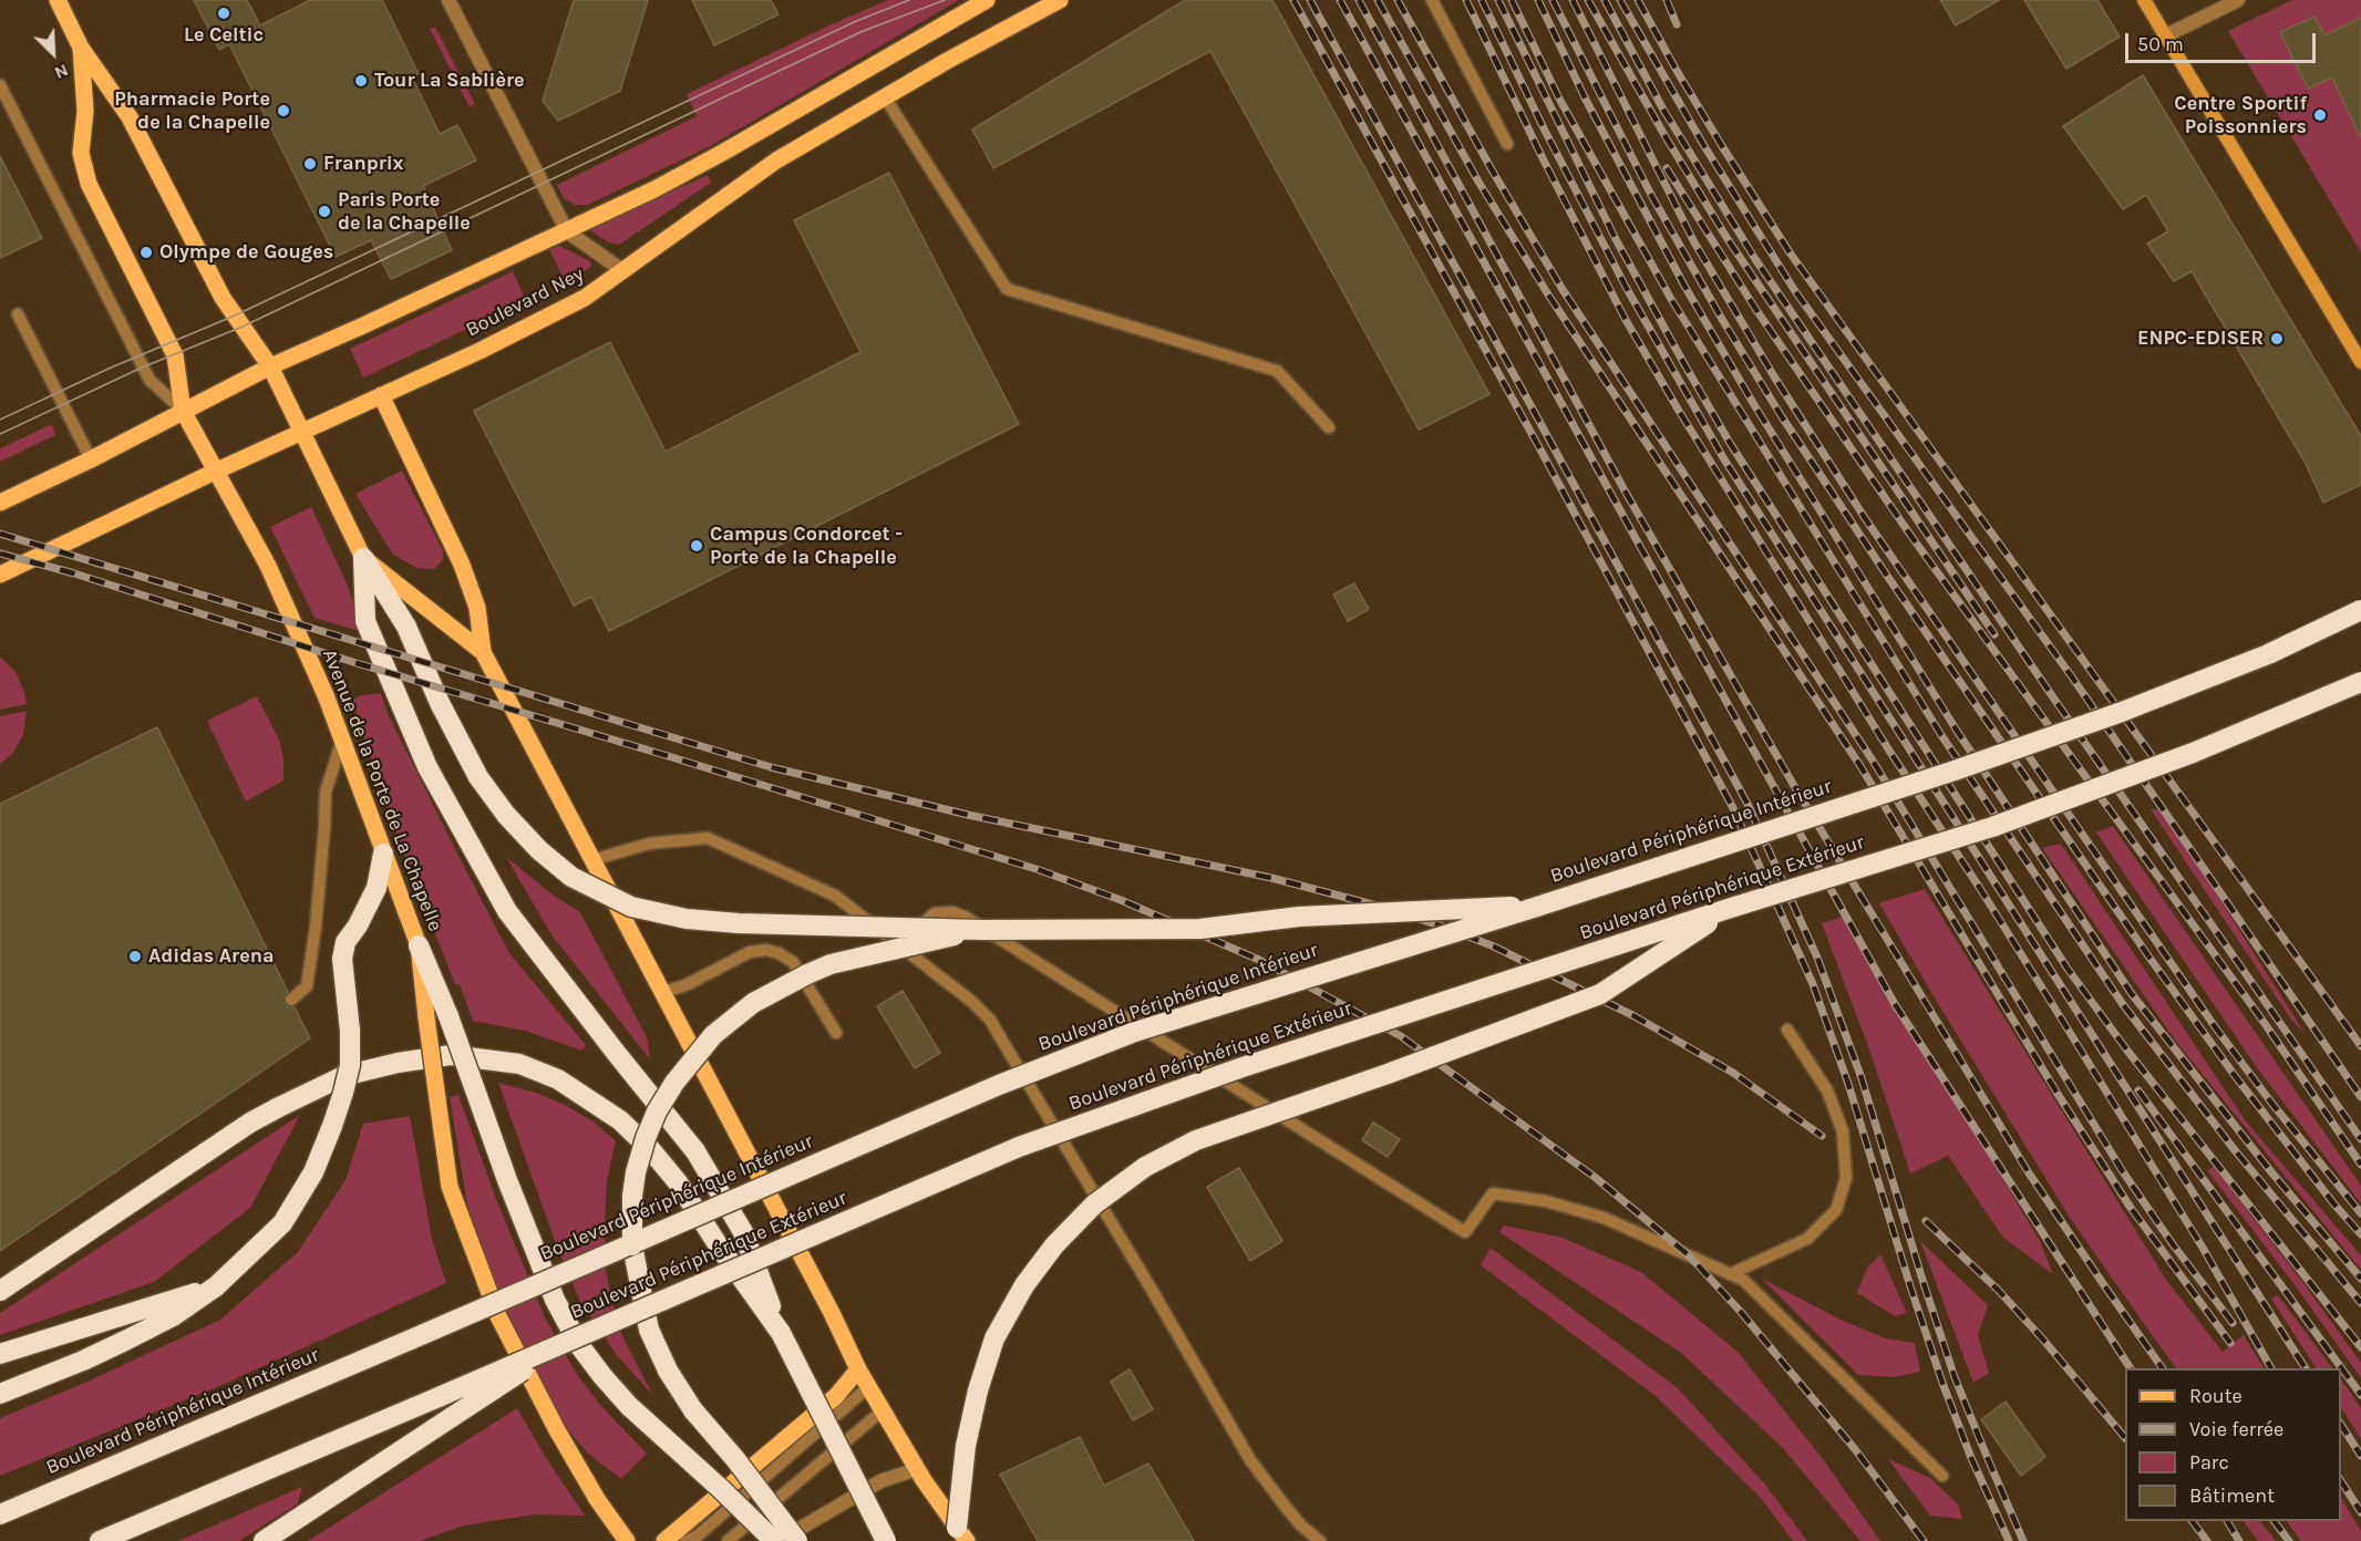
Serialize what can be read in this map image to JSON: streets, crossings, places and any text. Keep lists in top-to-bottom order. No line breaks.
{"streets":{"highway":["Boulevard Périphérique Intérieur","Boulevard Périphérique Extérieur"],"main road":["Boulevard Ney","Avenue de la Porte de La Chapelle"]},"crossings":[["Boulevard Ney","Avenue de la Porte de La Chapelle"]],"places":["Le Celtic","Tour La Sablière","Pharmacie Porte de la Chapelle","Centre Sportif Poissonniers","Franprix","Paris Porte de la Chapelle","Olympe de Gouges","ENPC-EDISER","Campus Condorcet - Porte de la Chapelle","Adidas Arena"],"legend":["Route","Voie ferrée","Parc","Bâtiment"],"scale_bar":"50 m","north":"bottom right"}
